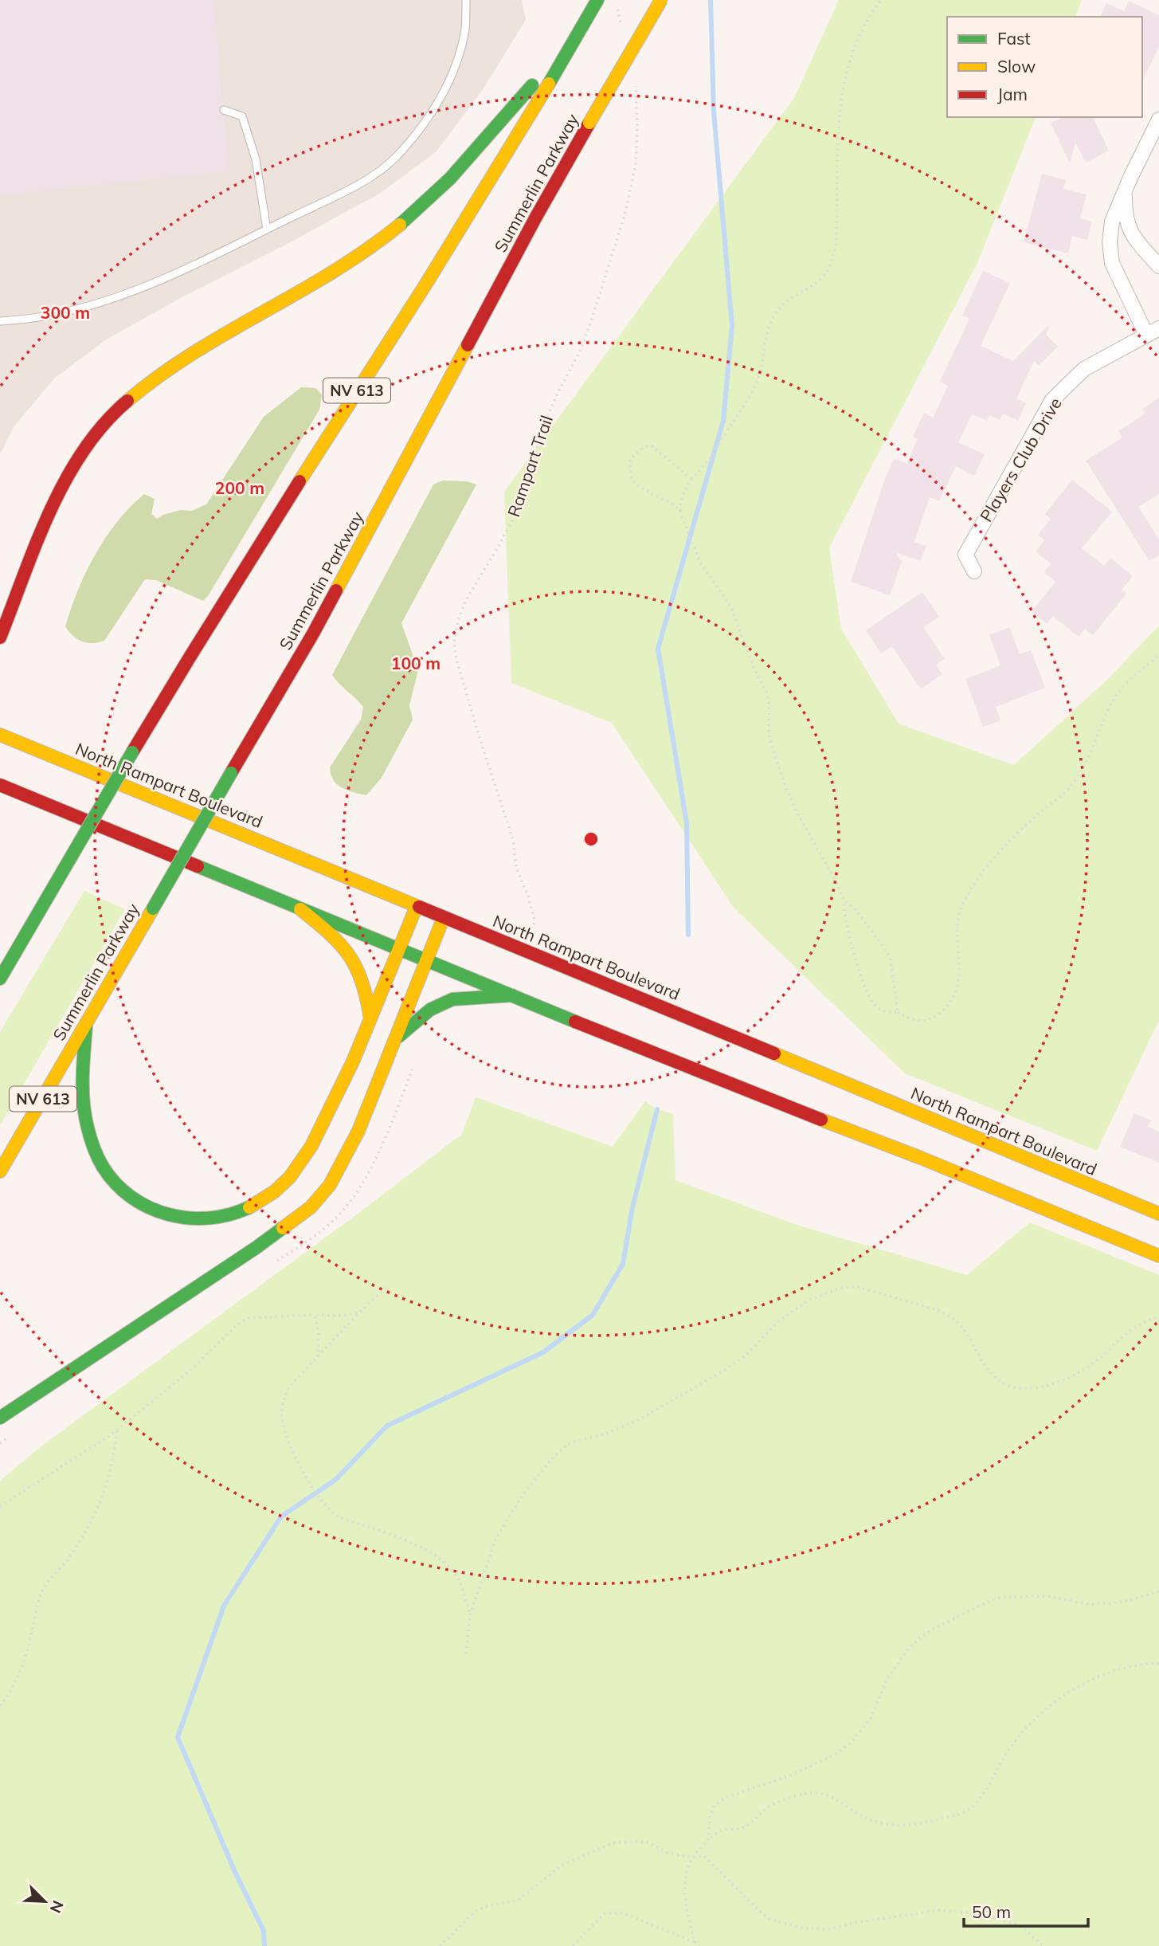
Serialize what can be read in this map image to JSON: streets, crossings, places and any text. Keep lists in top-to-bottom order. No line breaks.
{"streets":{"main road":["Summerlin Parkway","NV 613","North Rampart Boulevard"],"street":["Players Club Drive"],"path":["Rampart Trail"]},"legend":["Fast","Slow","Jam"],"scale_bar":"50 m","north":"bottom right","rings":["300 m","200 m","100 m"]}
